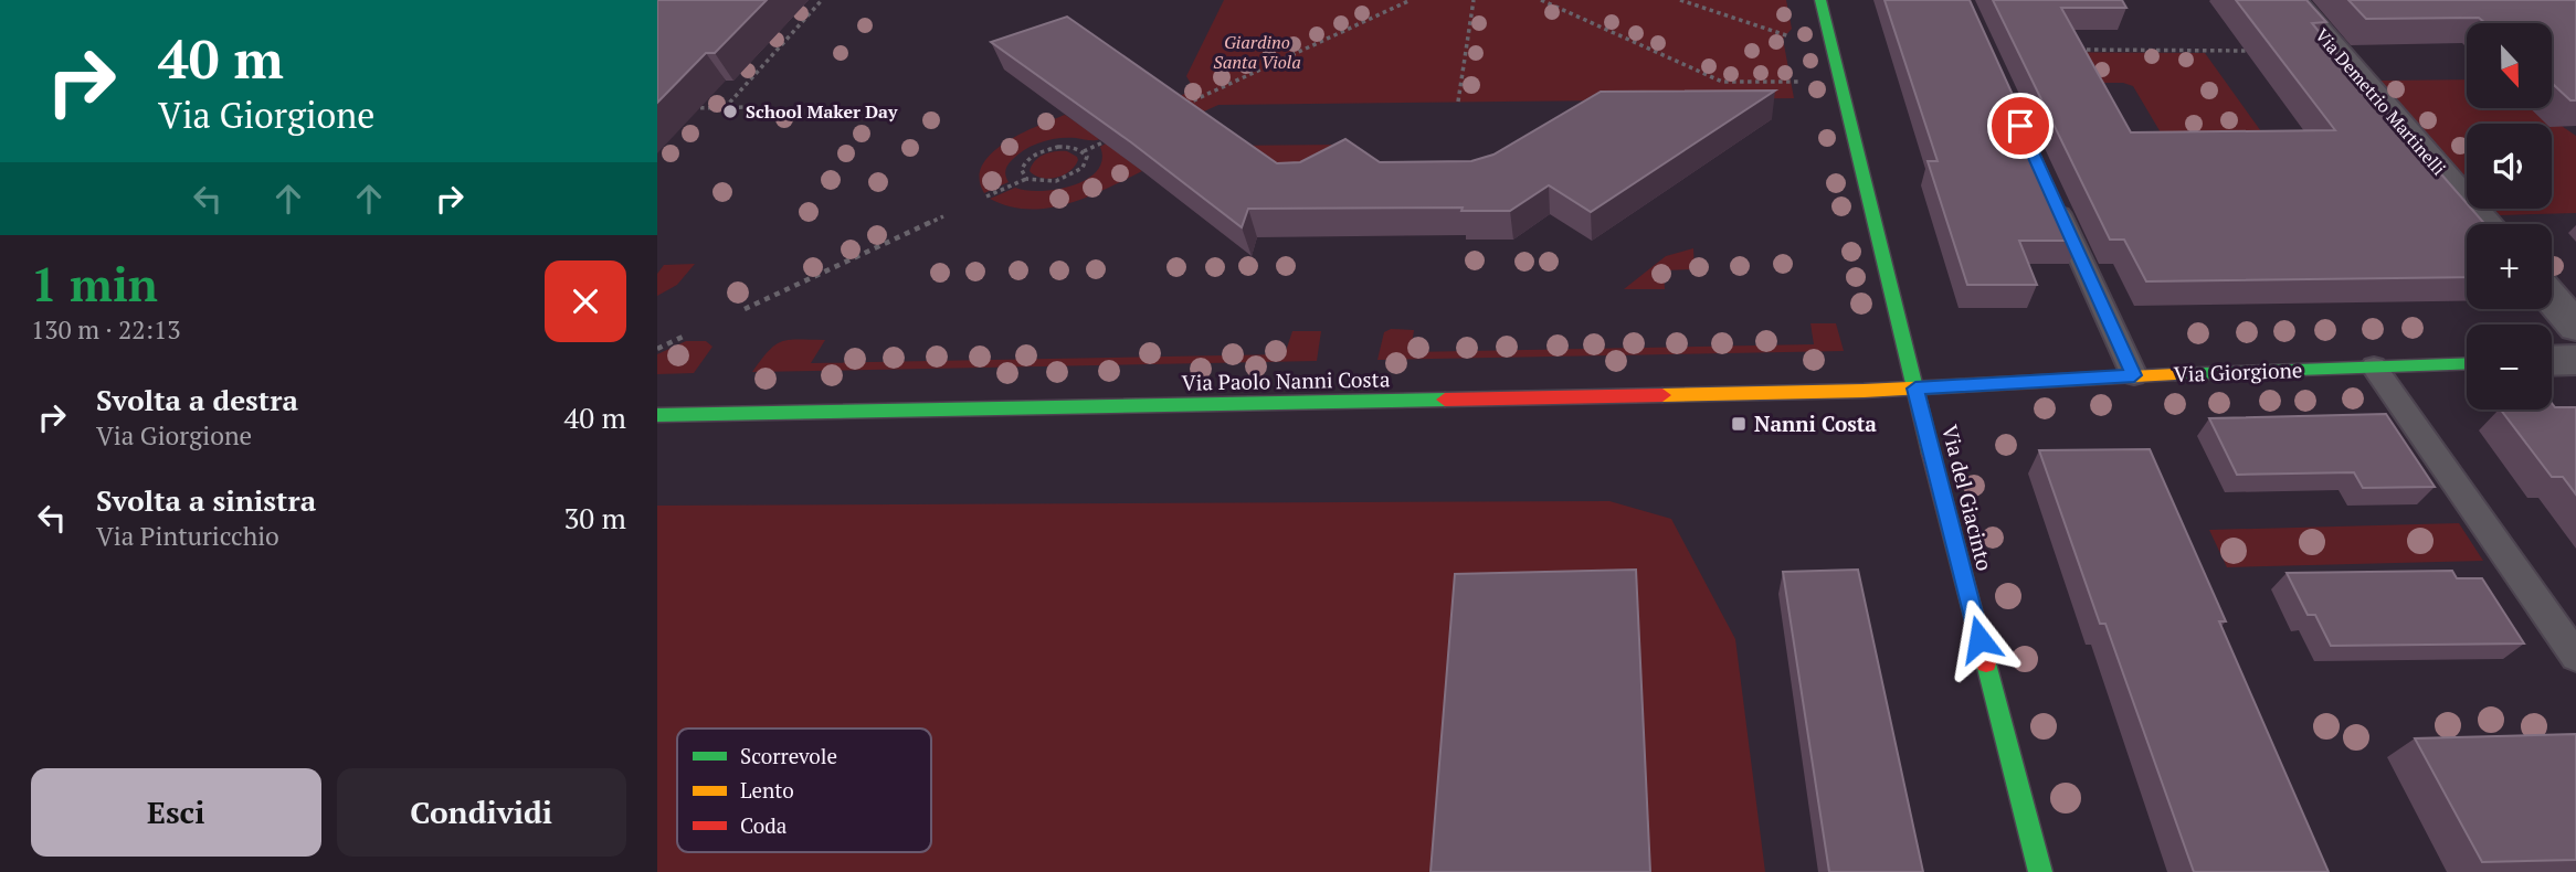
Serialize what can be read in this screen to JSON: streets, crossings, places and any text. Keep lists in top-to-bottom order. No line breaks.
{"streets":{"street":["Via Demetrio Martinelli","Via Giorgione","Via Paolo Nanni Costa","Via del Giacinto"]},"crossings":[["Via Giorgione","Via Paolo Nanni Costa"],["Via Giorgione","Via del Giacinto"],["Via Paolo Nanni Costa","Via del Giacinto"]],"parks":["Giardino Santa Viola"],"places":{"other":["School Maker Day"],"transit":["Nanni Costa"]},"legend":["Scorrevole","Lento","Coda"],"north":"bottom","page":{"turn":["40 m","Via Giorgione"],"map_buttons":["+","−"],"heading":["1 min","130 m · 22:13"],"list":[{"name":"Svolta a destra","note":"Via Giorgione","value":"40 m"},{"name":"Svolta a sinistra","note":"Via Pinturicchio","value":"30 m"}],"buttons":["Esci","Condividi"]}}
